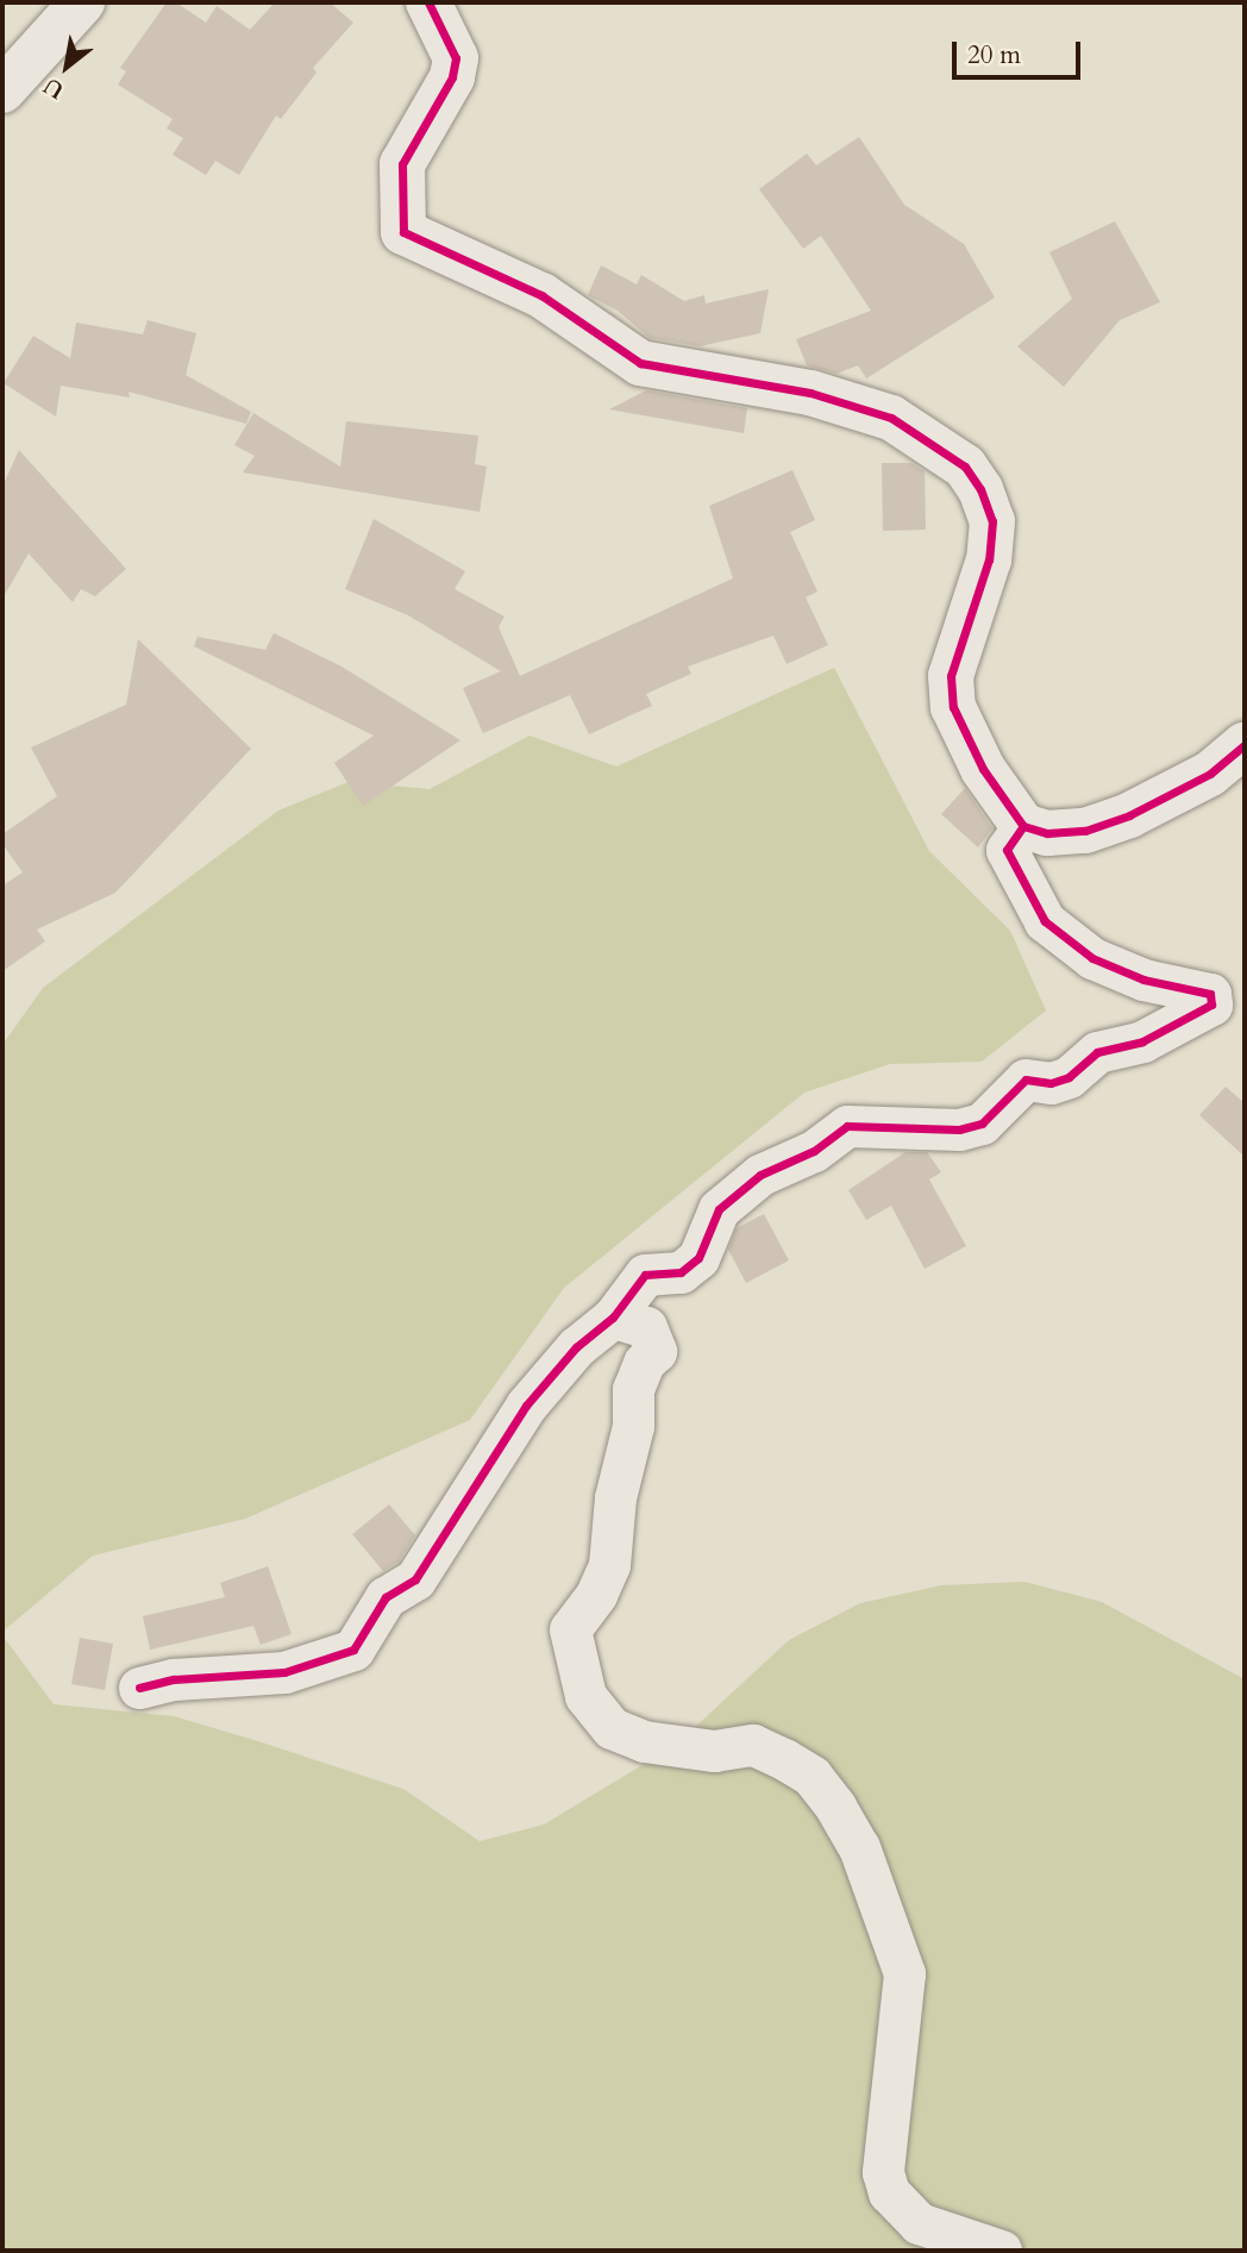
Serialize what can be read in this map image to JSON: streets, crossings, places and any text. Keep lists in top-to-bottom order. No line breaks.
{"scale_bar":"20 m","north":"bottom left"}
